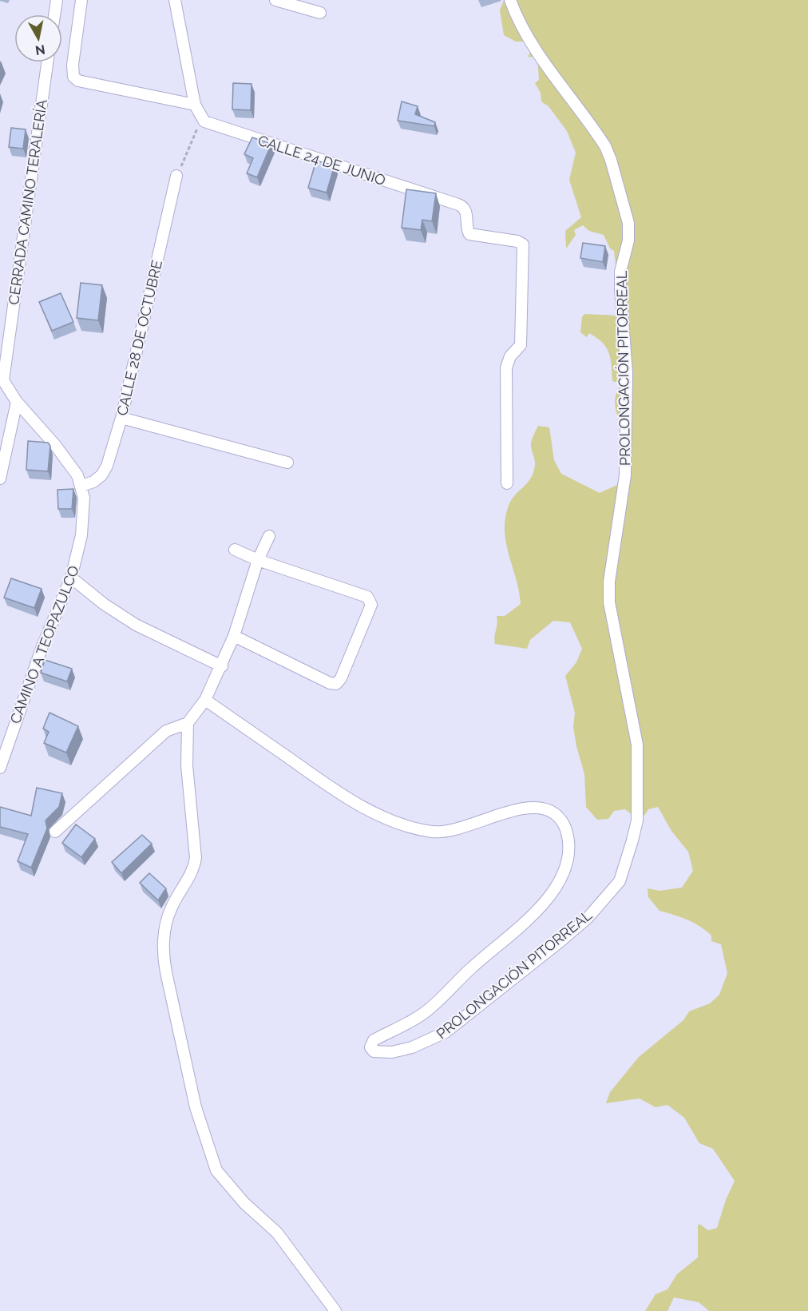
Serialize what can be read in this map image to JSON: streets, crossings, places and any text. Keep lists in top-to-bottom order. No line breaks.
{"streets":{"street":["CALLE 24 DE JUNIO","CERRADA CAMINO TERALERÍA","CALLE 28 DE OCTUBRE","PROLONGACIÓN PITORREAL","CAMINO A TEOPAZULCO"]},"crossings":[["CERRADA CAMINO TERALERÍA","CAMINO A TEOPAZULCO"],["CALLE 28 DE OCTUBRE","CAMINO A TEOPAZULCO"]],"north":"bottom"}
